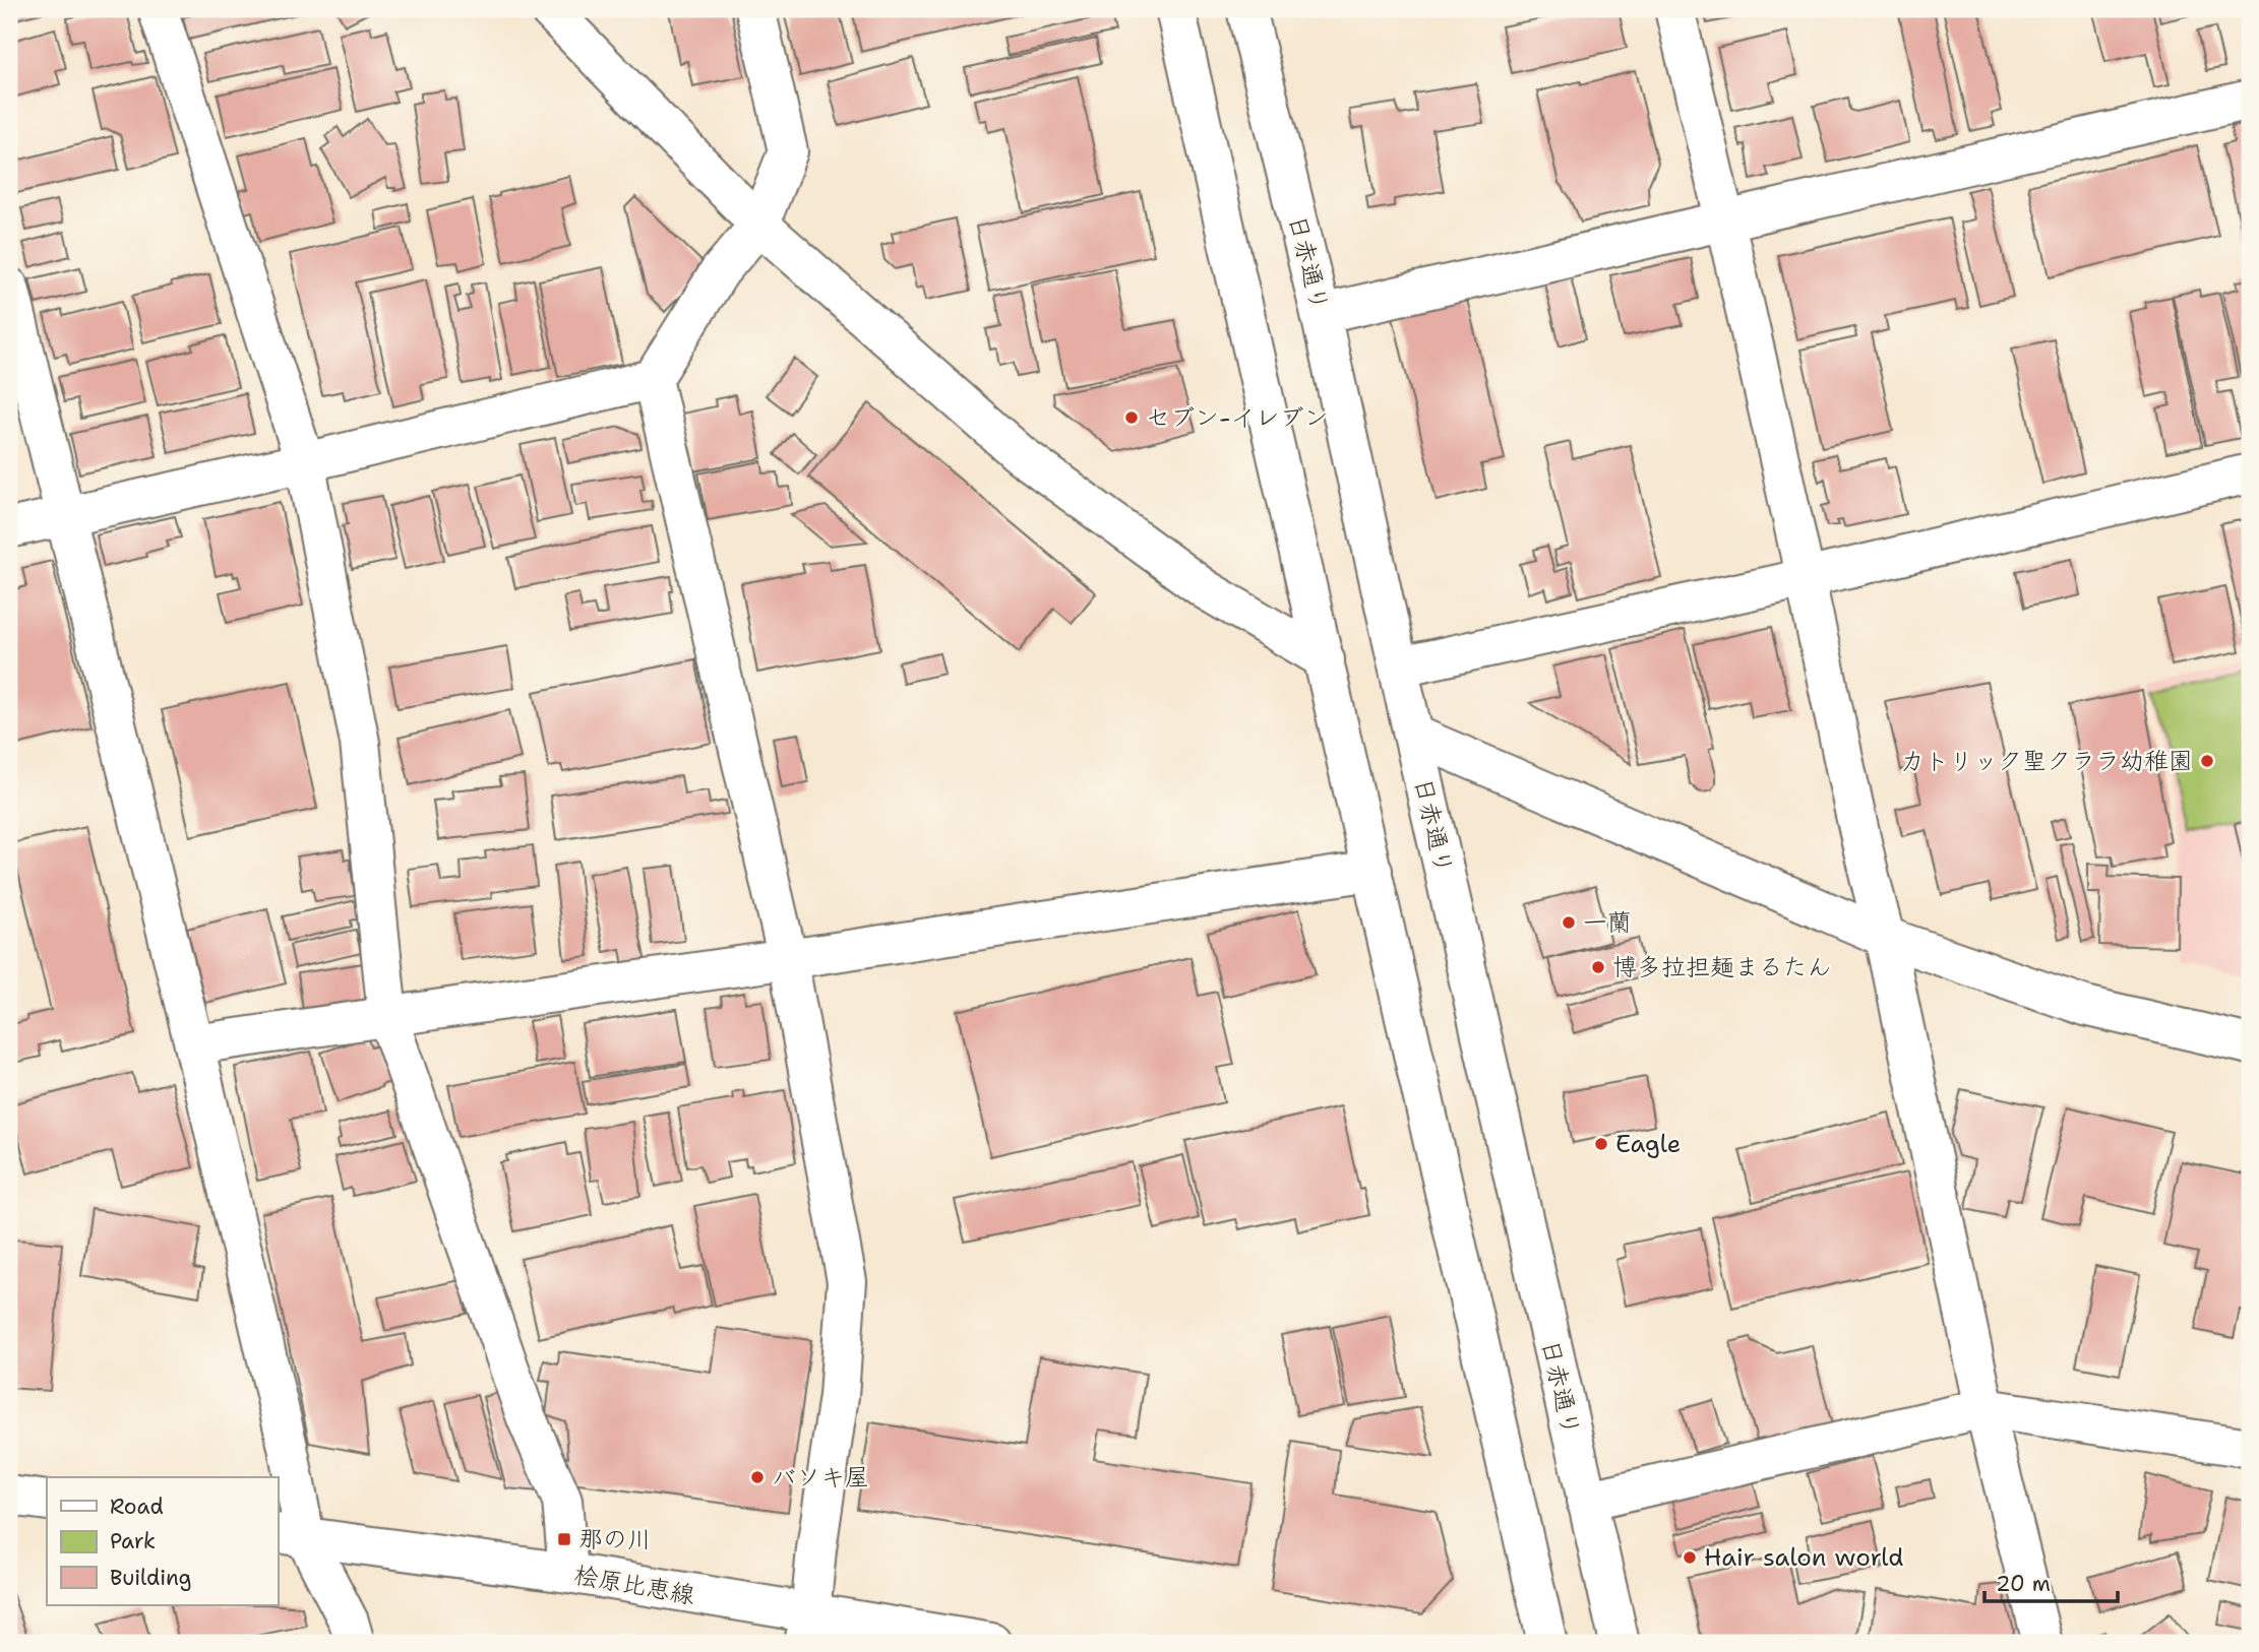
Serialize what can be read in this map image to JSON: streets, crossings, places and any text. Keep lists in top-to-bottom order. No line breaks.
{"streets":{"street":["日赤通り","桧原比恵線"]},"places":{"other":["セブン-イレブン","カトリック聖クララ幼稚園","一蘭","博多拉担麺まるたん","Eagle","バソキ屋","Hair salon world"],"transit":["那の川"]},"legend":["Road","Park","Building"],"scale_bar":"20 m"}
